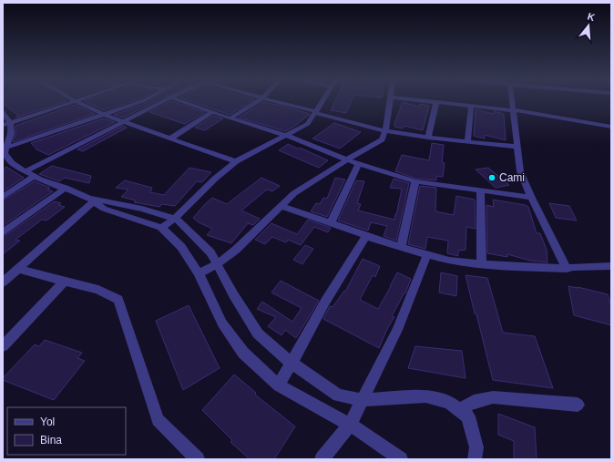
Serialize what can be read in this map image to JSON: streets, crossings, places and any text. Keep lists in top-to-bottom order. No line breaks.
{"places":["Cami"],"legend":["Yol","Bina"],"north":"top"}
